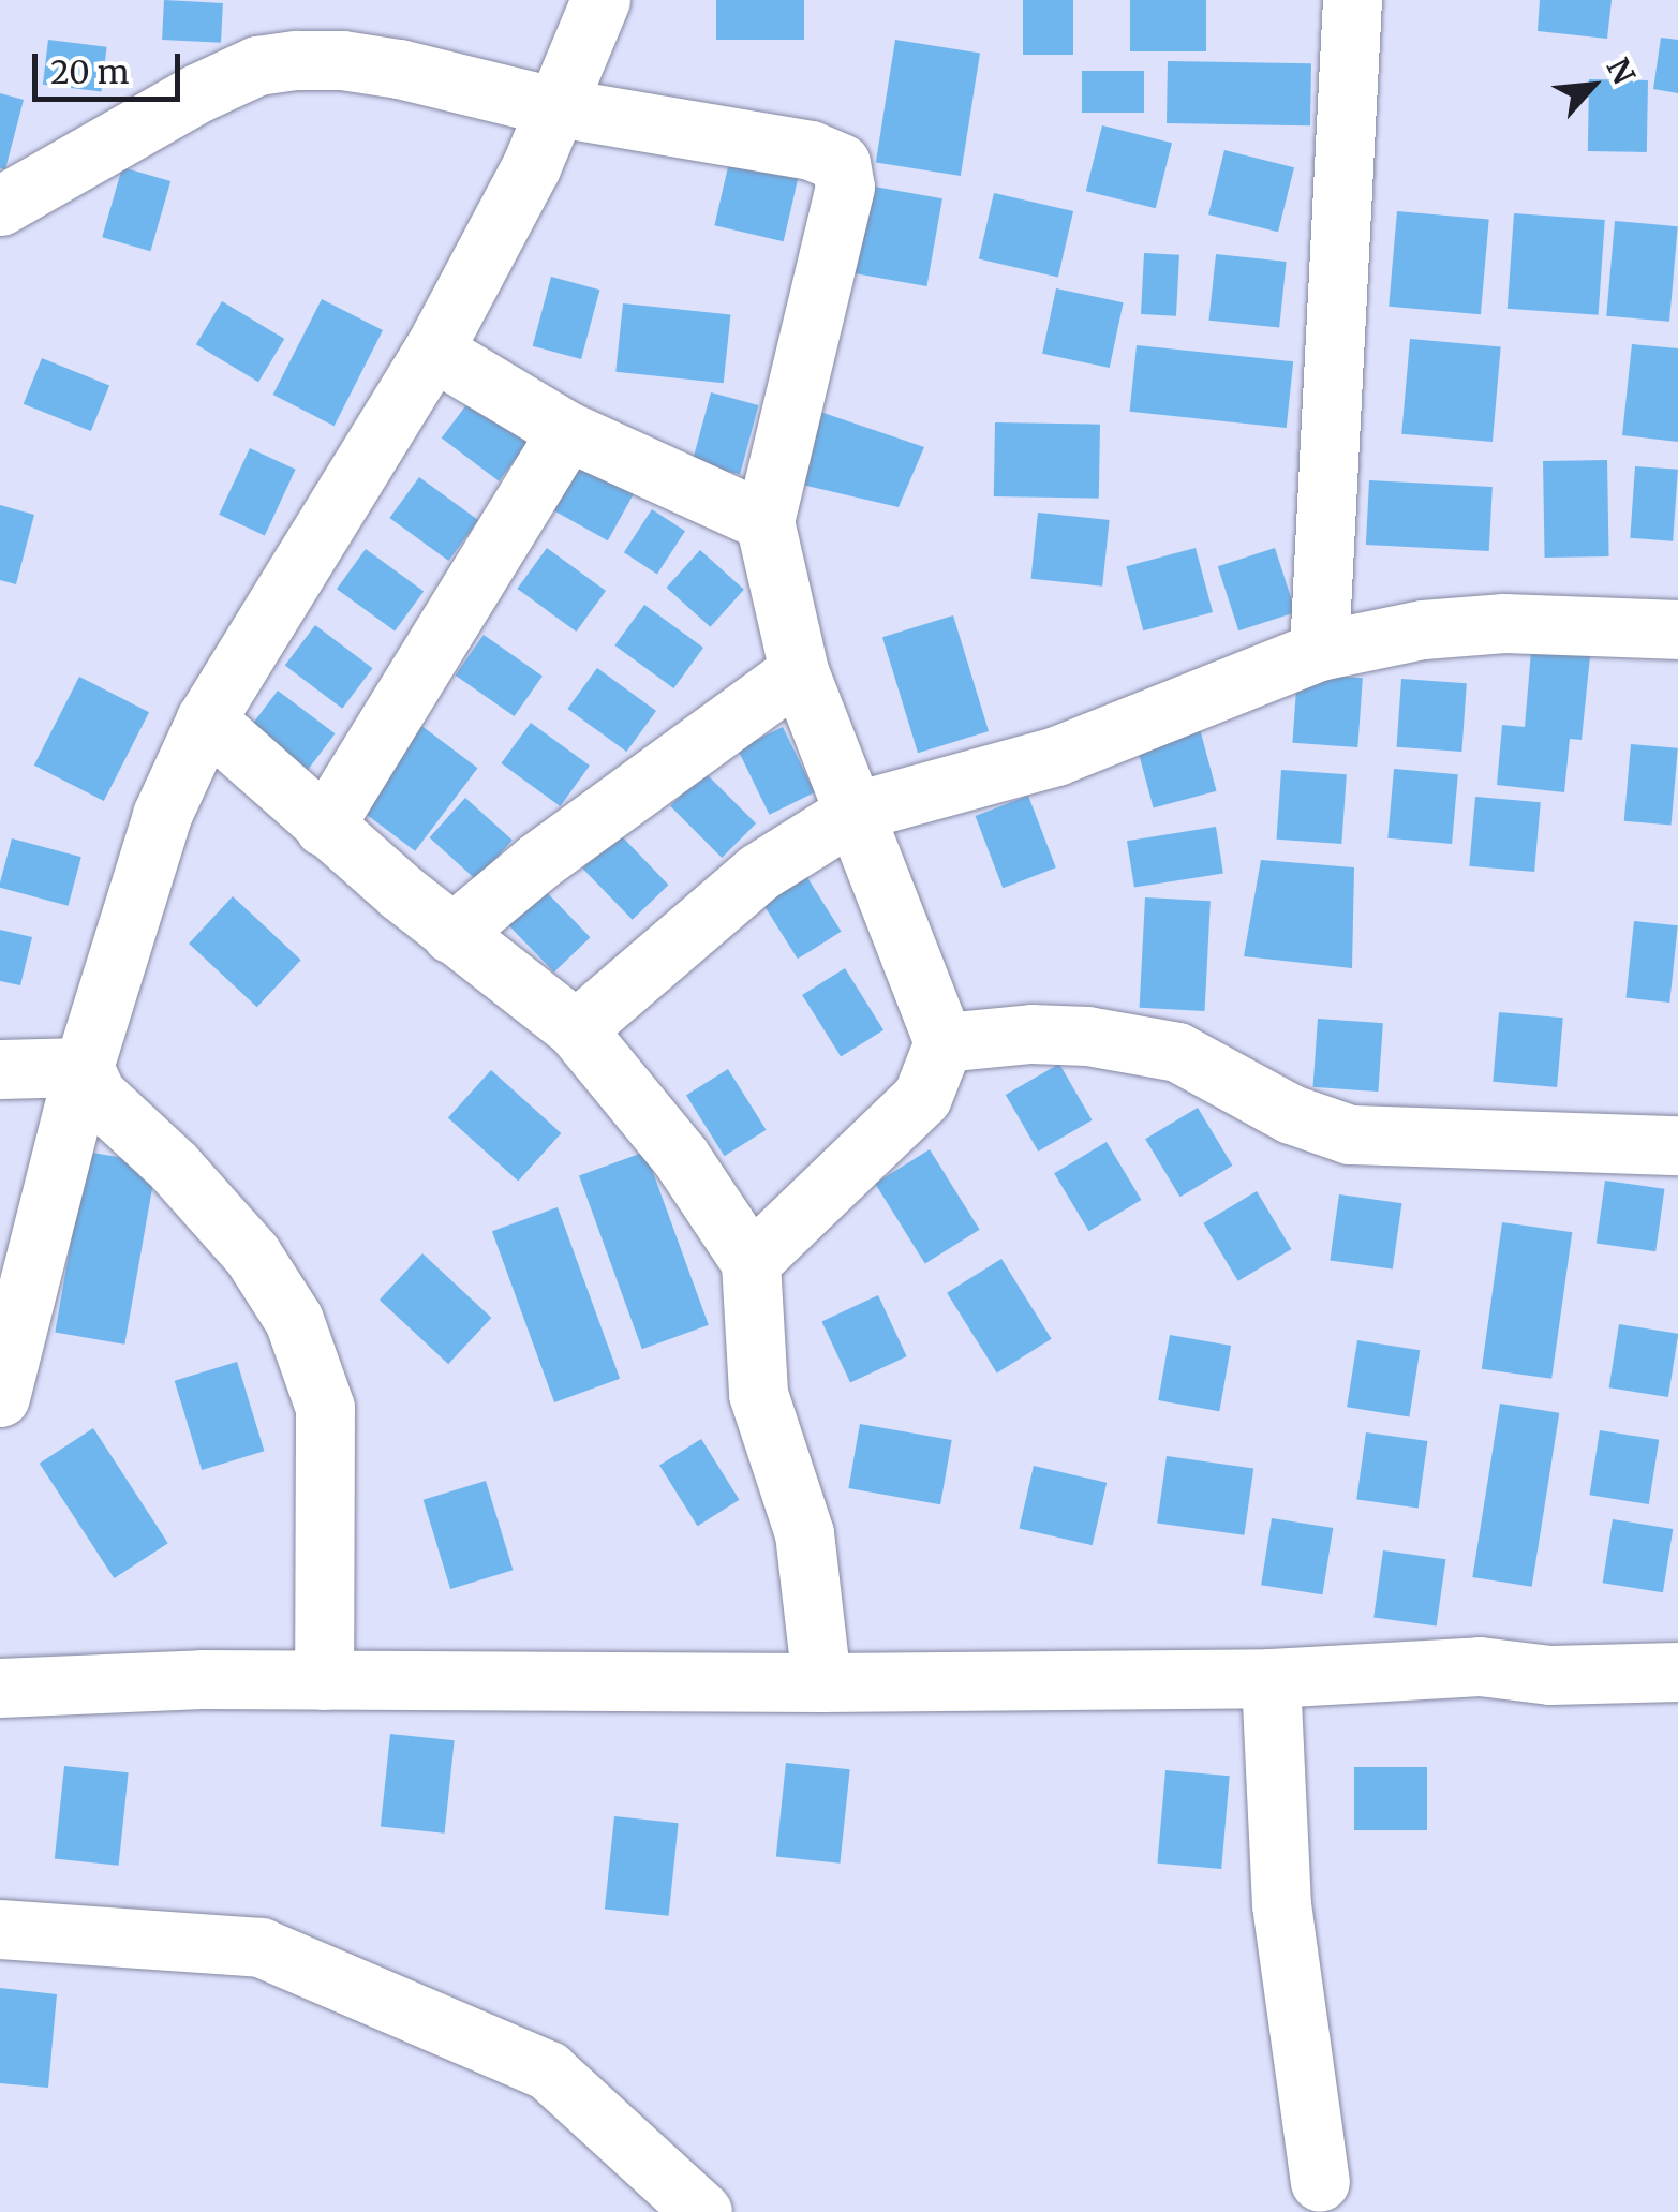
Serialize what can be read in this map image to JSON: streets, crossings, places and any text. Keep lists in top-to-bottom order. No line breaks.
{"scale_bar":"20 m","north":"top right"}
